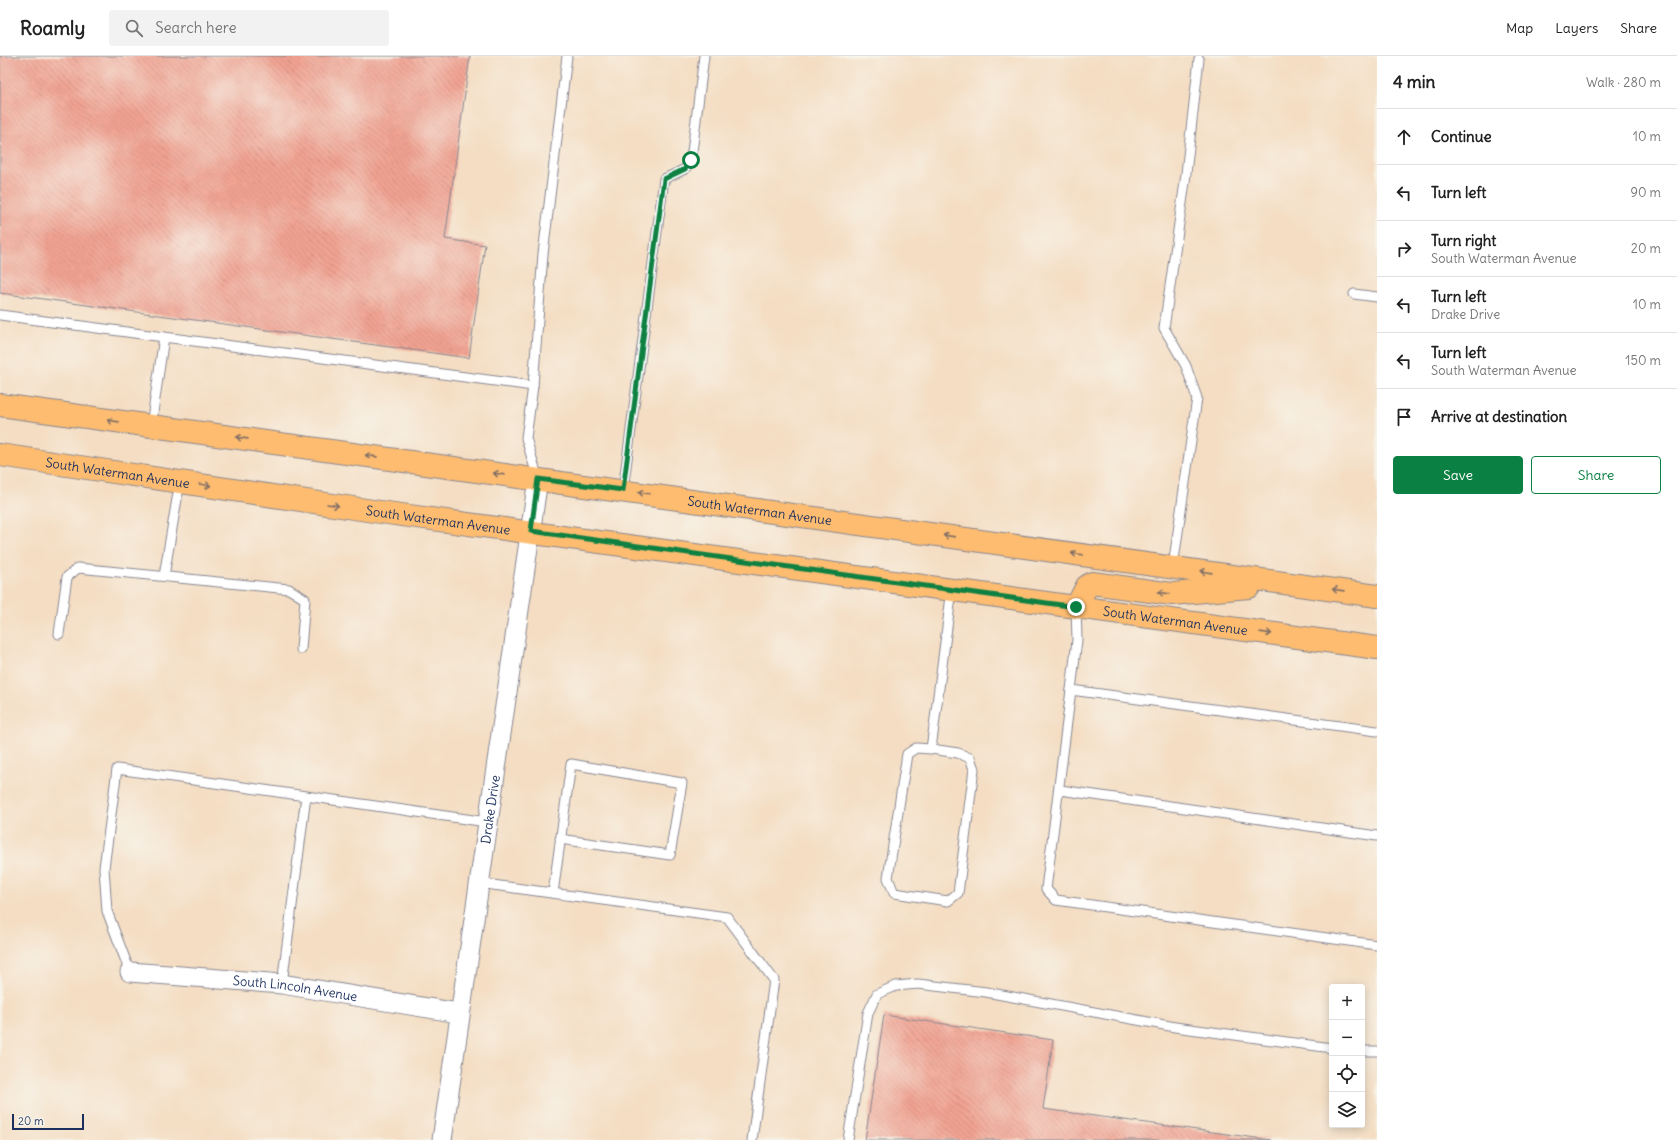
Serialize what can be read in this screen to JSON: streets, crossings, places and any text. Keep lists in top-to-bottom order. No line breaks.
{"streets":{"main road":["South Waterman Avenue"],"street":["Drake Drive","South Lincoln Avenue"]},"crossings":[["South Waterman Avenue","Drake Drive"],["Drake Drive","South Lincoln Avenue"]],"scale_bar":"20 m","page":{"header":"Roamly","search":"Search here","nav":["Map","Layers","Share"],"heading":["4 min","Walk · 280 m"],"list":[["Continue","10 m"],["Turn left","90 m"],["Turn right","South Waterman Avenue","20 m"],["Turn left","Drake Drive","10 m"],["Turn left","South Waterman Avenue","150 m"],"Arrive at destination"],"buttons":["Save","Share"],"map_buttons":["+","−"],"scale":"20 m"}}
